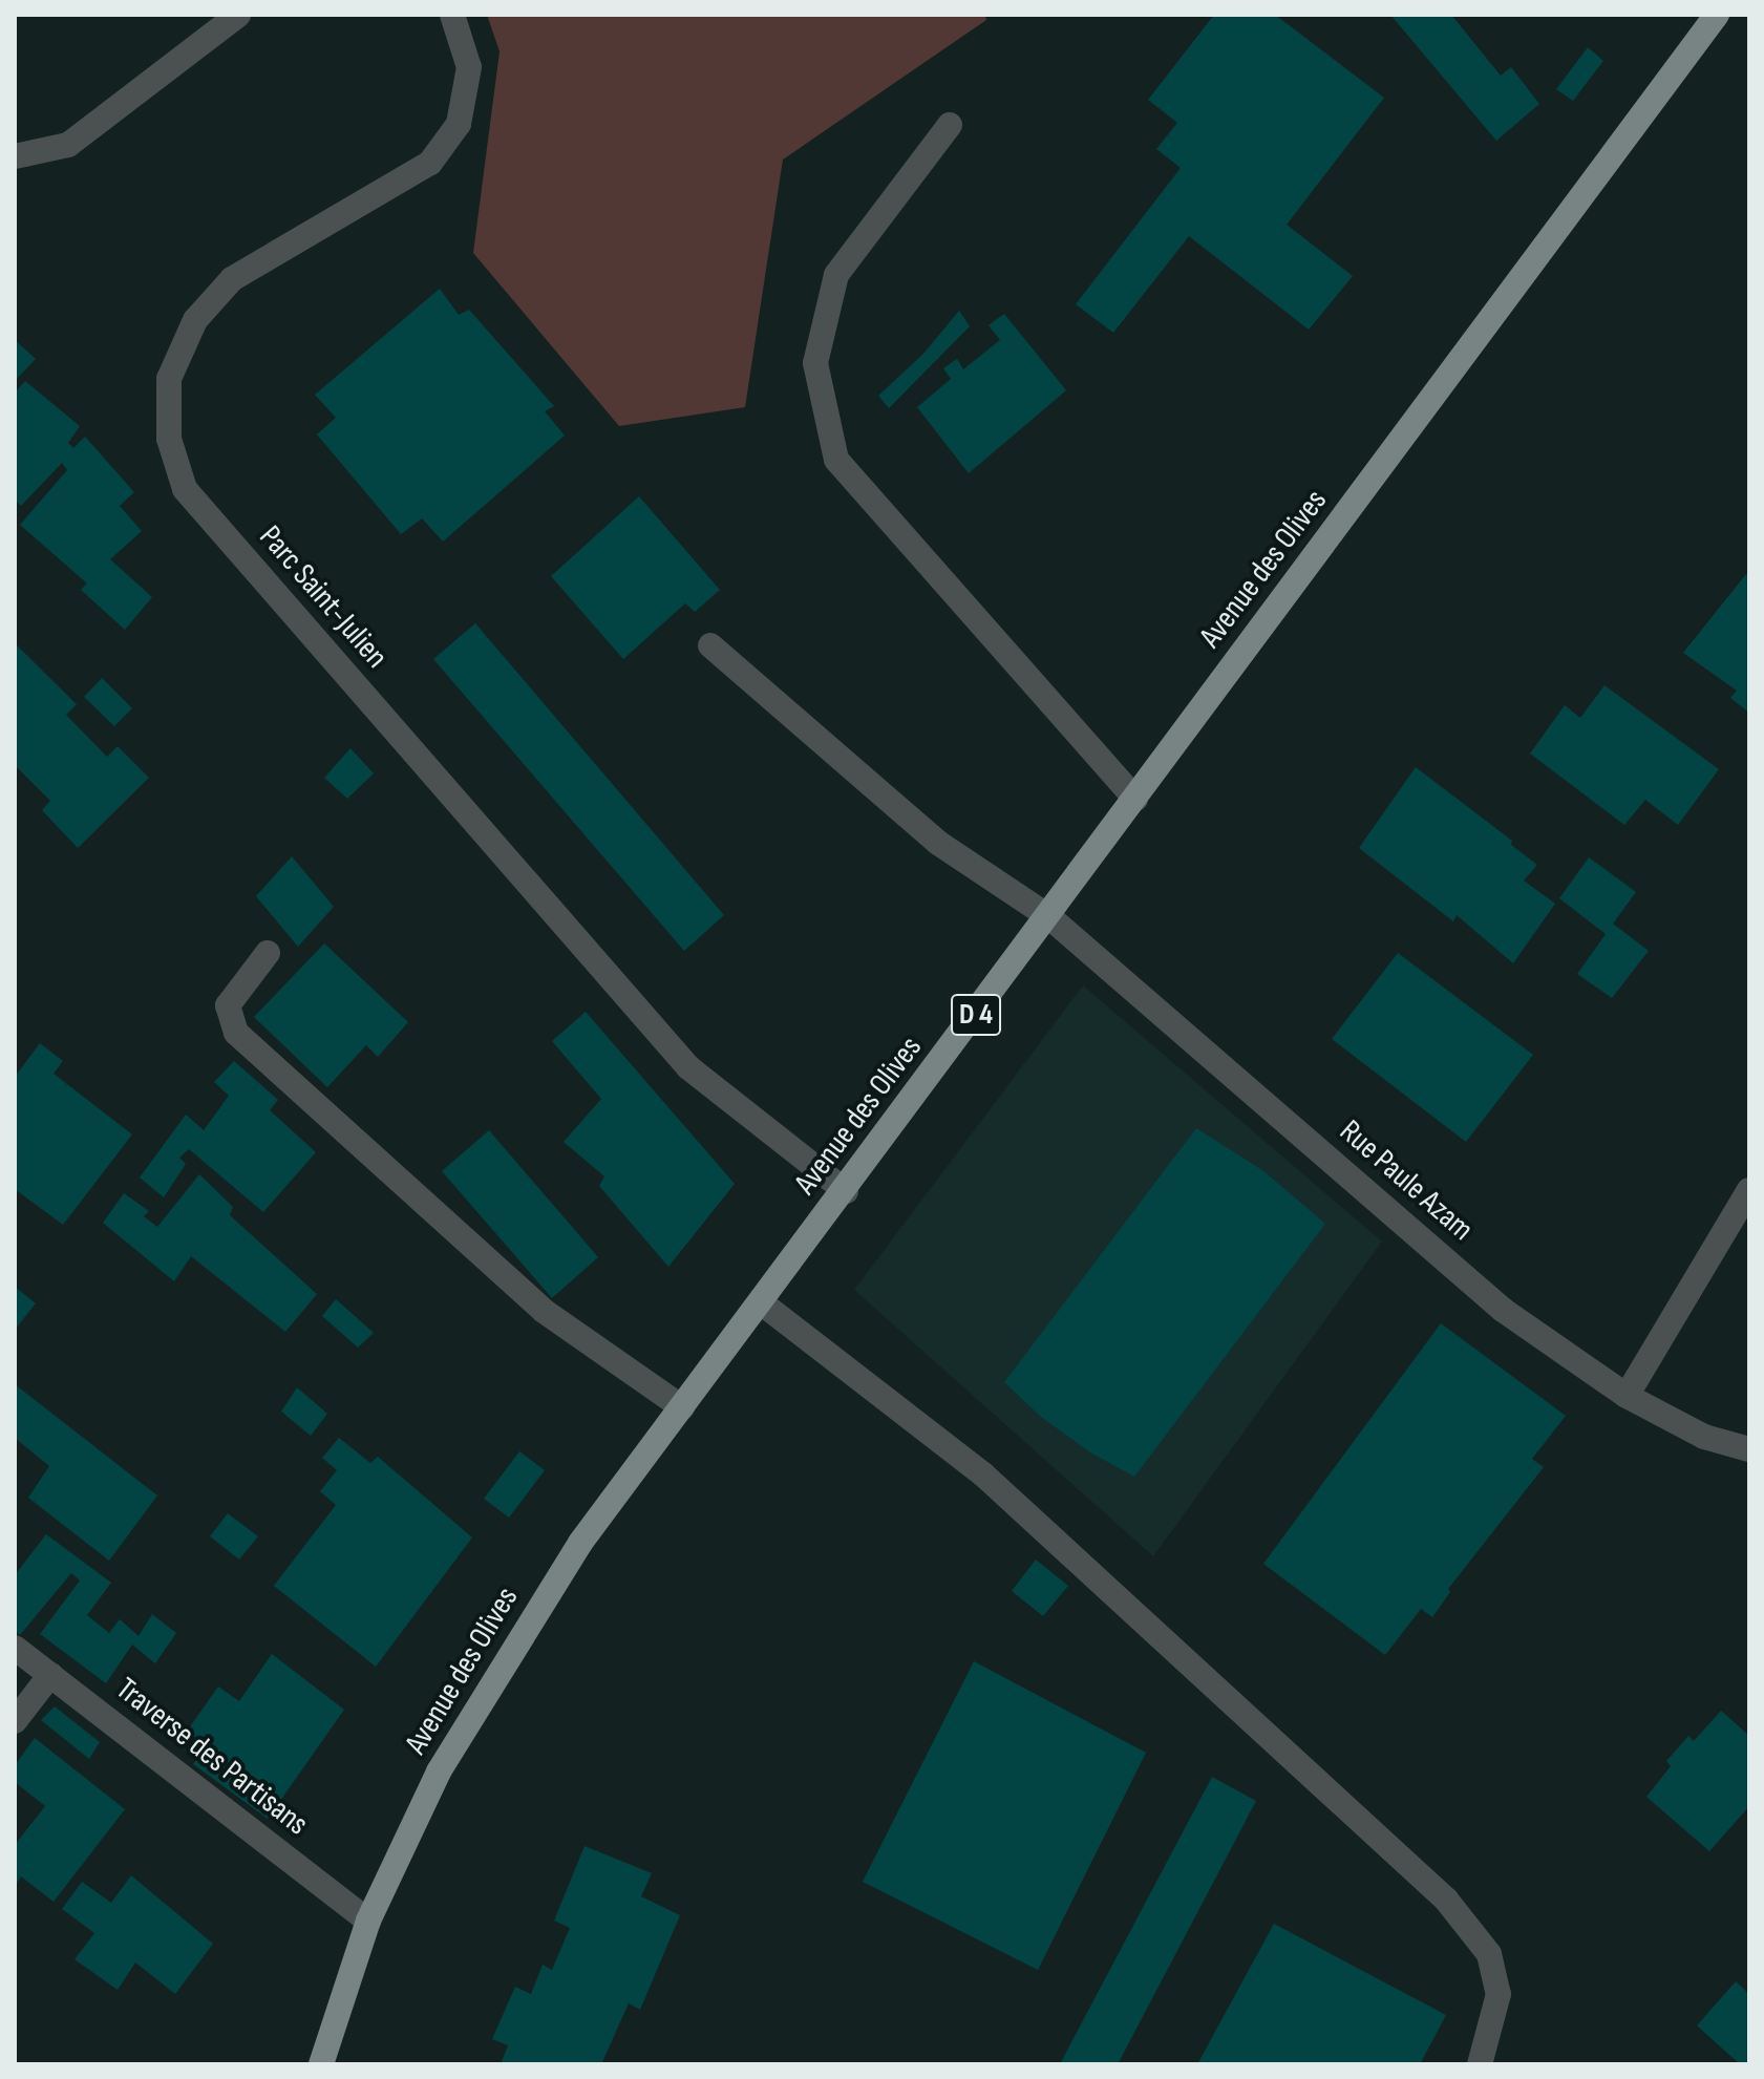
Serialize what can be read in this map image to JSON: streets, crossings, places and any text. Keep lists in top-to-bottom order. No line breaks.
{"streets":{"main road":["Avenue des Olives","D 4"],"street":["Parc Saint-Julien","Rue Paule Azam","Traverse des Partisans"]},"crossings":[["Avenue des Olives","Parc Saint-Julien"],["Avenue des Olives","Rue Paule Azam"],["Avenue des Olives","Traverse des Partisans"]]}
